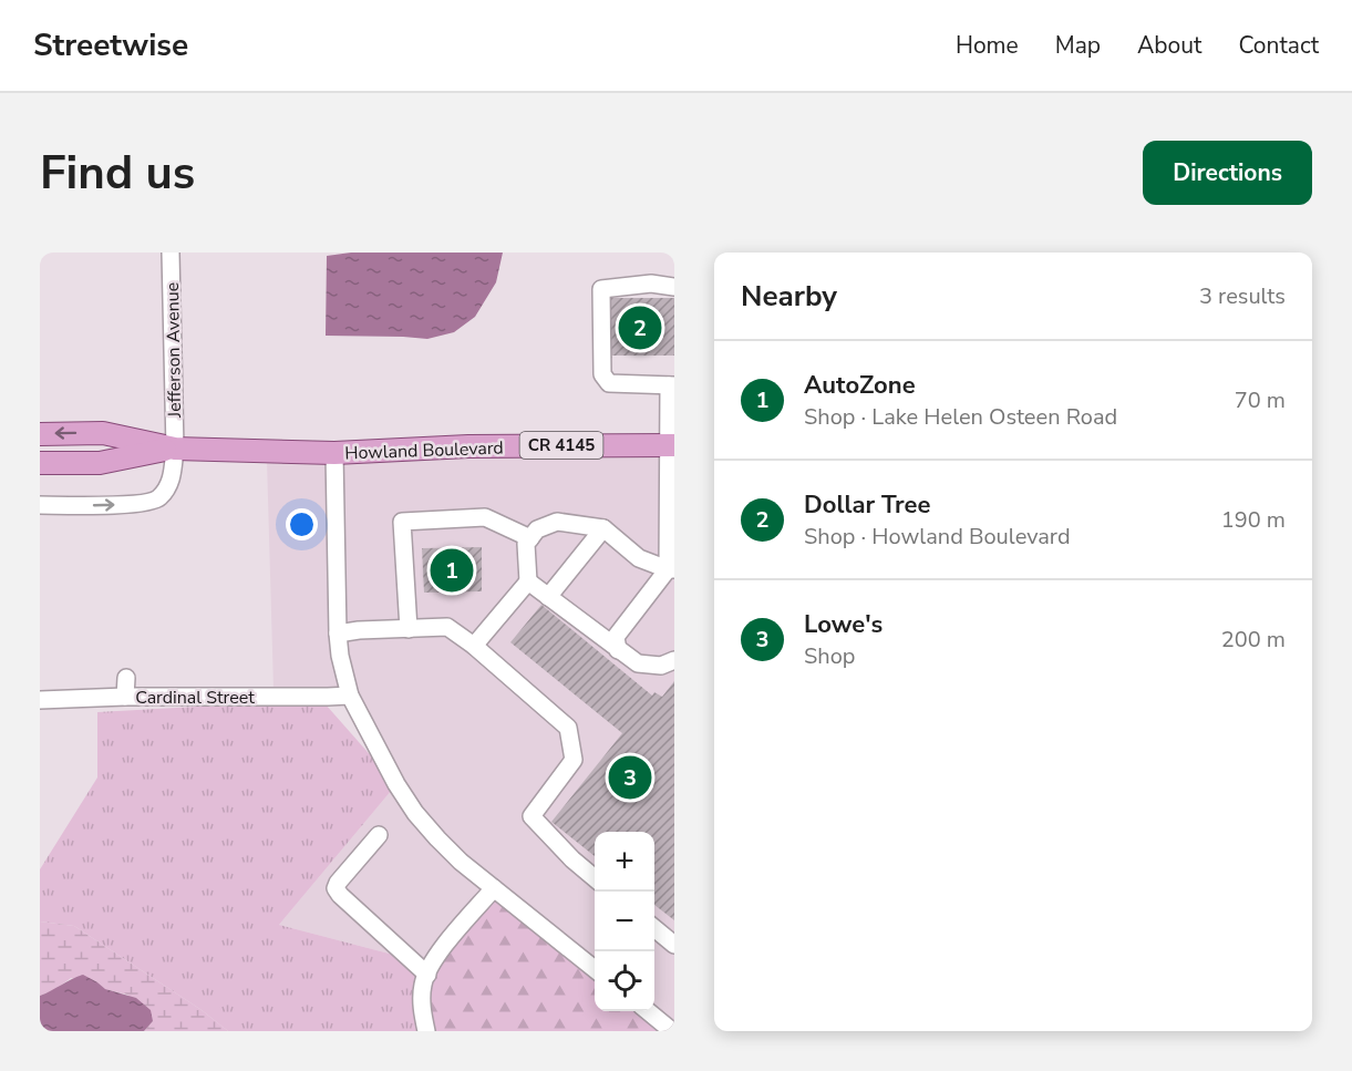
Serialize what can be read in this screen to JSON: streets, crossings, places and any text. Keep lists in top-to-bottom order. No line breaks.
{"streets":{"main road":["CR 4145","Howland Boulevard"],"street":["Jefferson Avenue","Cardinal Street"]},"crossings":[["Jefferson Avenue","Howland Boulevard"]],"one_way":["Jefferson Avenue"],"page":{"header":"Streetwise","nav":["Home","Map","About","Contact"],"buttons":"Directions","title":"Find us","heading":["Nearby","3 results"],"pins":["2","1","3"],"list":[{"mark":"1","name":"AutoZone","note":"Shop · Lake Helen Osteen Road","value":"70 m"},{"mark":"2","name":"Dollar Tree","note":"Shop · Howland Boulevard","value":"190 m"},{"mark":"3","name":"Lowe's","note":"Shop","value":"200 m"}],"map_buttons":["+","−"]}}
